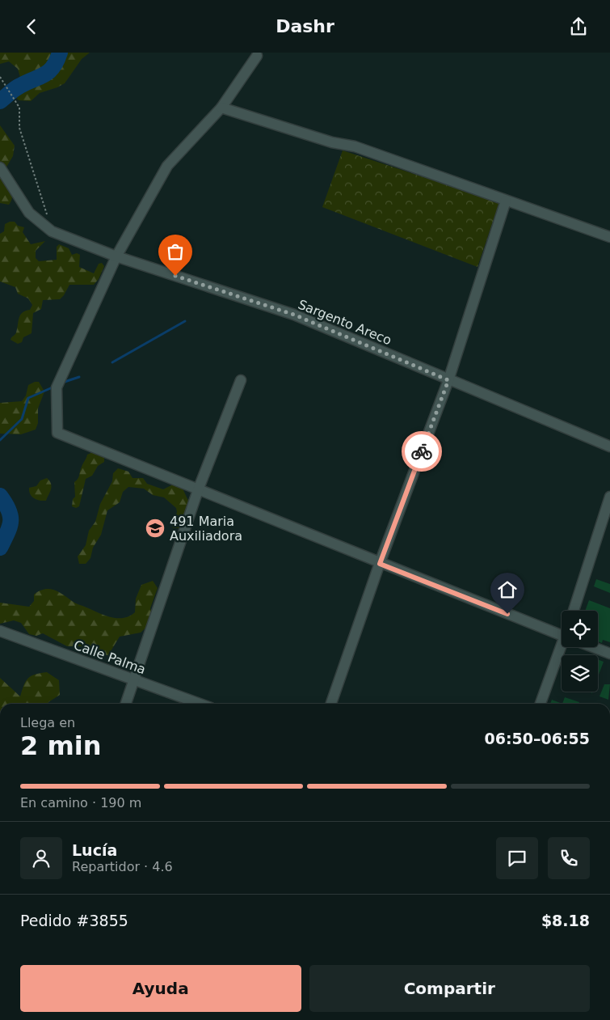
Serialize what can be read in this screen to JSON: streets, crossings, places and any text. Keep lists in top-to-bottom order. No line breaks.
{"streets":{"street":["Sargento Areco","Calle Palma"]},"places":{"school or university":["491 Maria Auxiliadora"]},"page":{"header":"Dashr","heading":["2 min","Llega en","06:50–06:55"],"panel":["Lucía","Repartidor · 4.6","Pedido #3855","$8.18"],"bar":"En camino · 190 m","buttons":["Ayuda","Compartir"]}}
